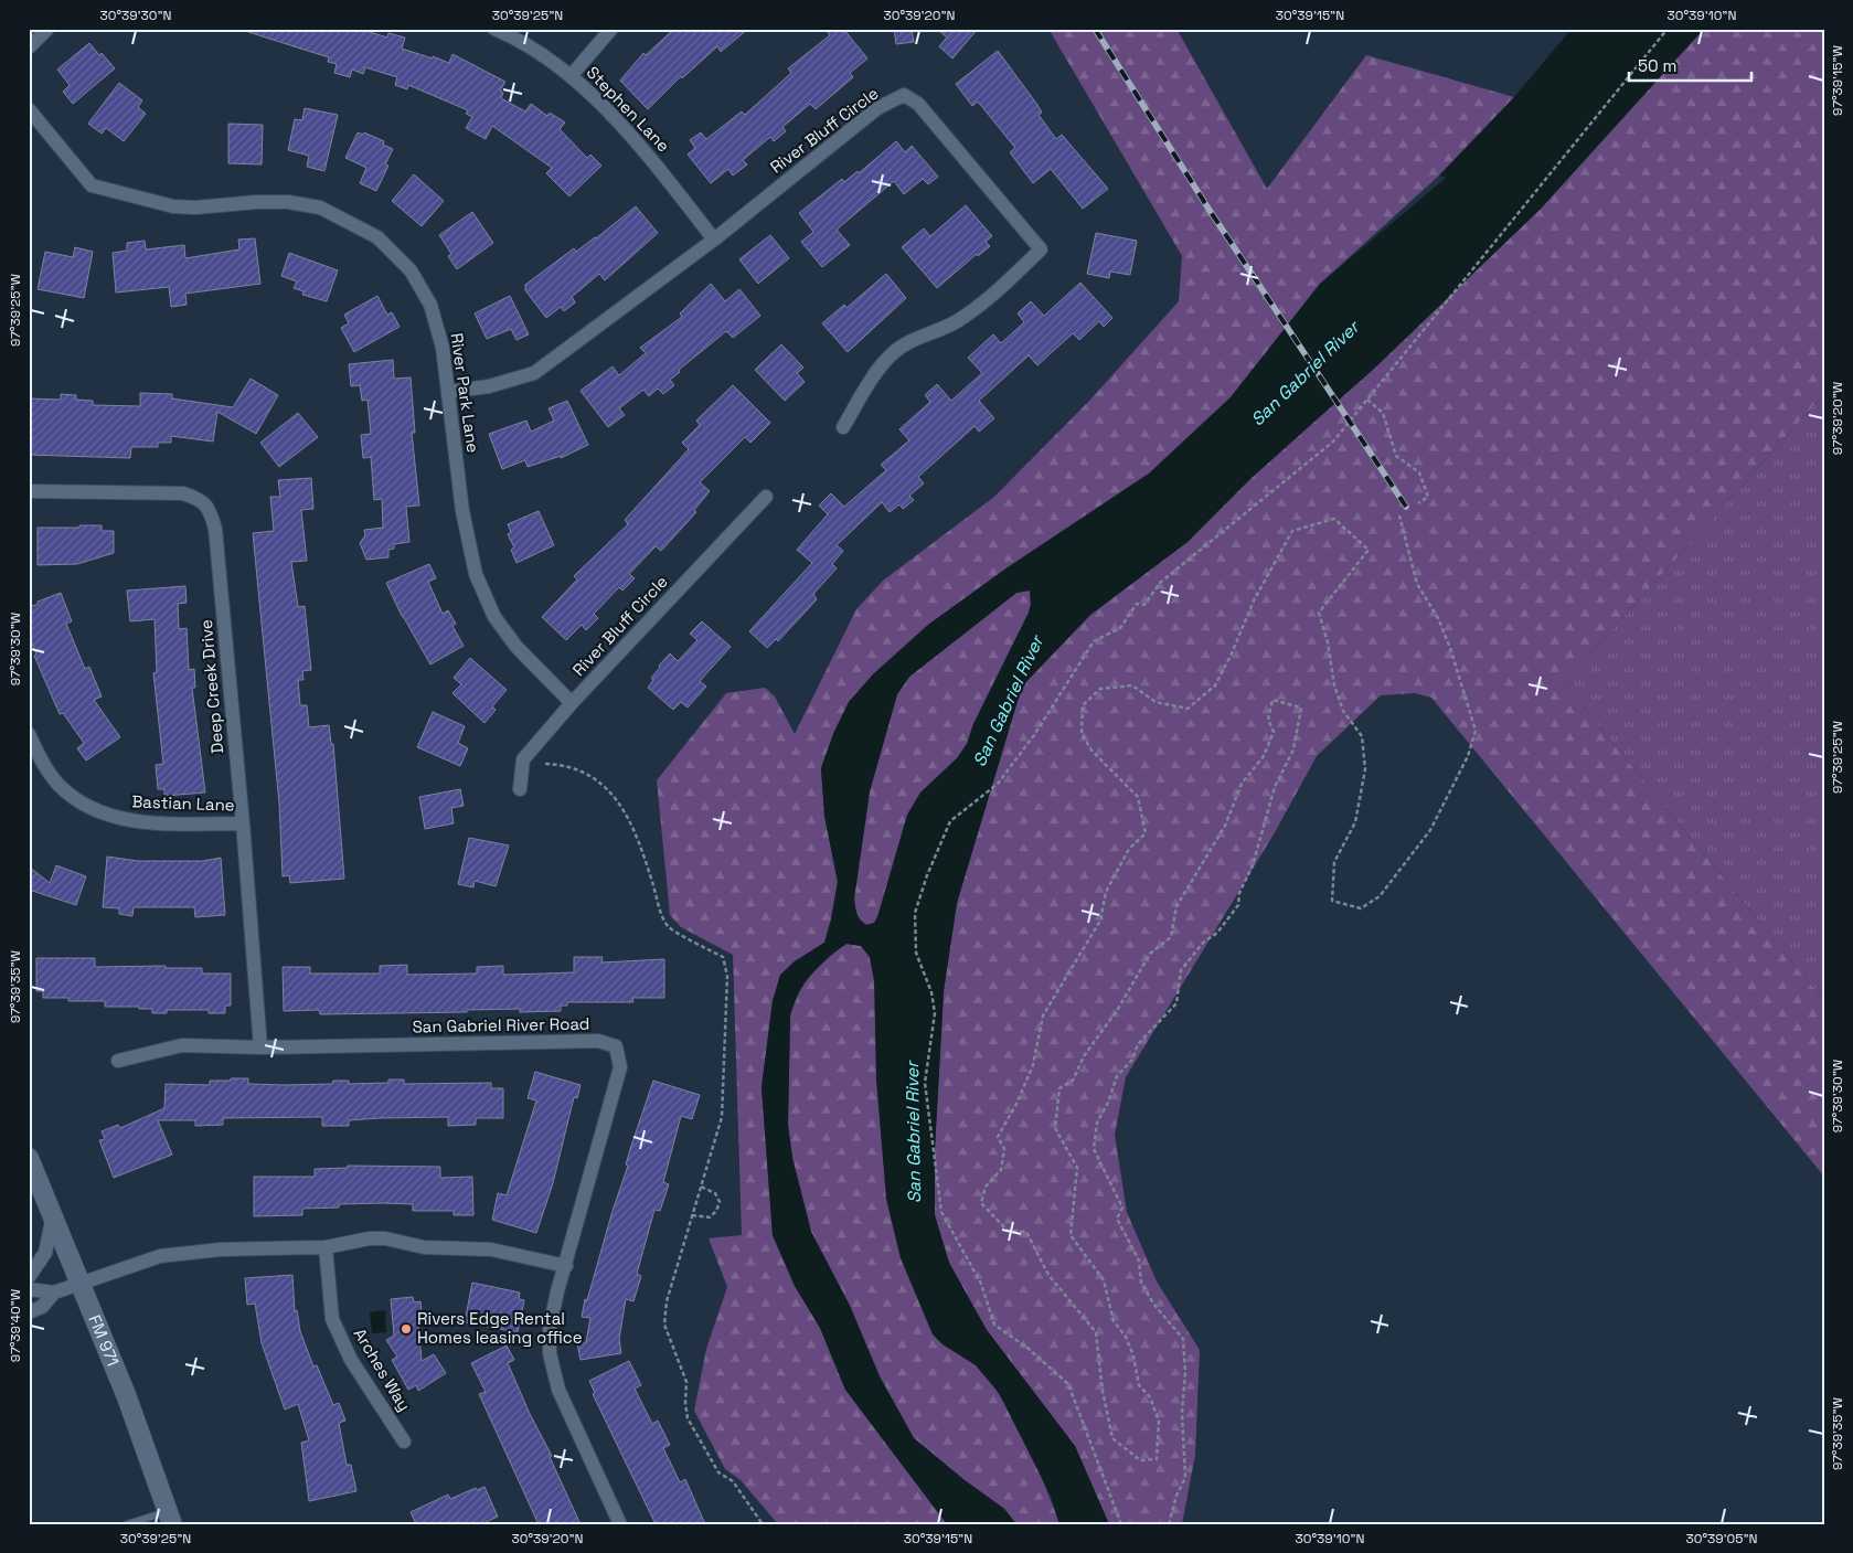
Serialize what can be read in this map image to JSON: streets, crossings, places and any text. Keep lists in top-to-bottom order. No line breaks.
{"streets":{"main road":["FM 971"],"street":["Stephen Lane","River Bluff Circle","River Park Lane","Deep Creek Drive","Bastian Lane","San Gabriel River Road","Arches Way"]},"crossings":[["Stephen Lane","River Bluff Circle"],["River Bluff Circle","River Park Lane"],["Deep Creek Drive","Bastian Lane"],["Deep Creek Drive","San Gabriel River Road"]],"water":["San Gabriel River"],"places":["Rivers Edge Rental Homes leasing office"],"scale_bar":"50 m","coordinates":["30°39'30\"N","30°39'25\"N","30°39'20\"N","30°39'15\"N","30°39'10\"N","97°39'15\"W","97°39'25\"W","97°39'20\"W","97°39'30\"W","97°39'35\"W","97°39'40\"W","30°39'05\"N"]}
